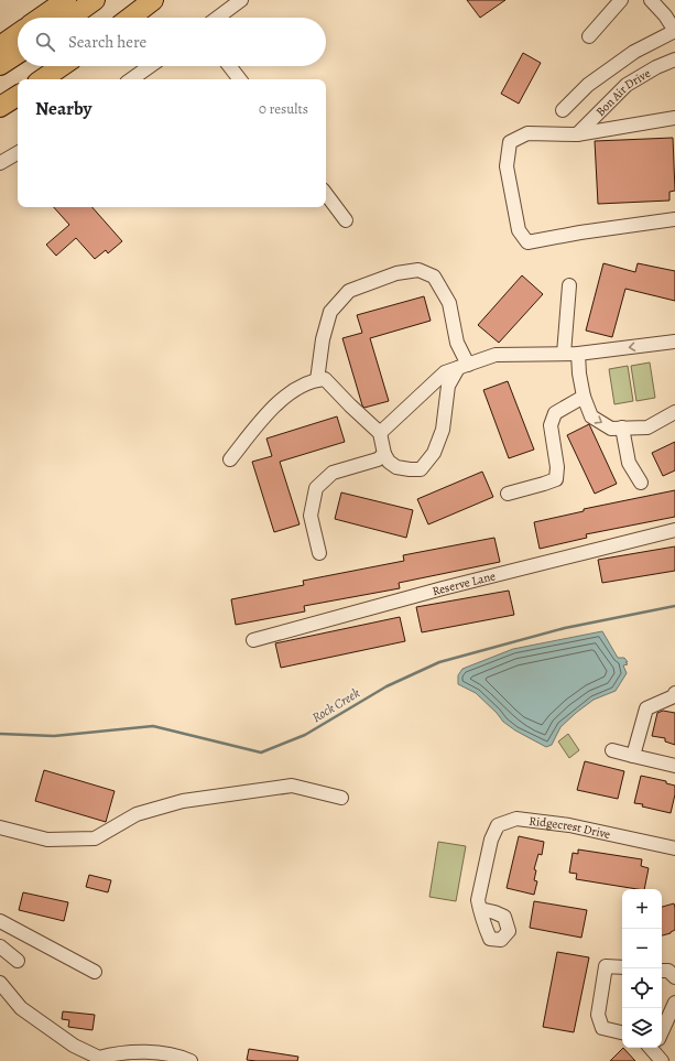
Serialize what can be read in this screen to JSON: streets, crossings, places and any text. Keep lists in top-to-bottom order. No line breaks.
{"streets":{"street":["Bon Air Drive","Reserve Lane","Ridgecrest Drive"]},"water":["Rock Creek"],"page":{"search":"Search here","heading":["Nearby","0 results"],"map_buttons":["+","−"]}}
